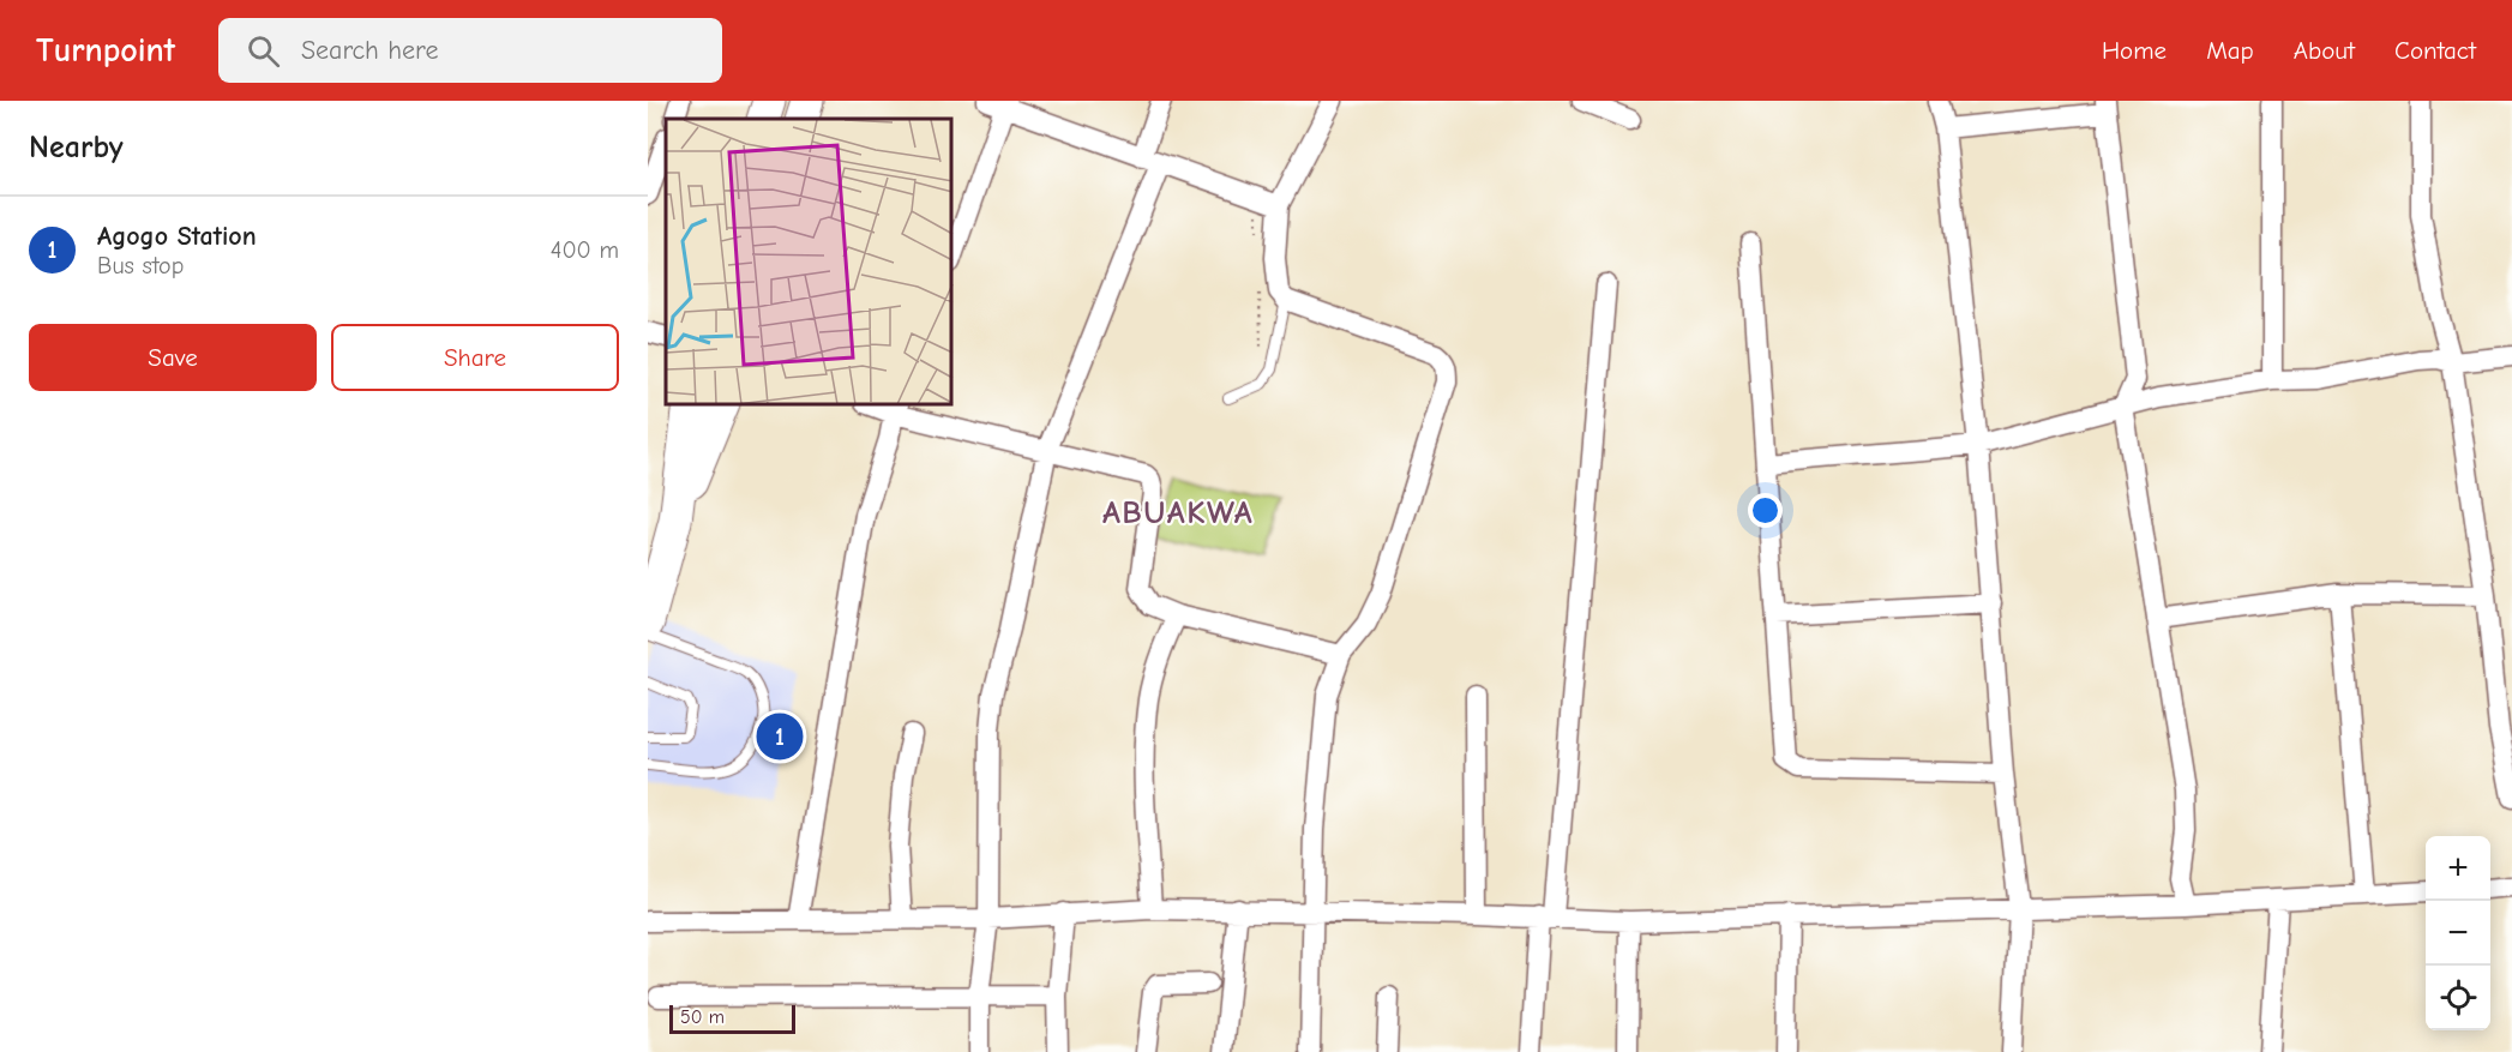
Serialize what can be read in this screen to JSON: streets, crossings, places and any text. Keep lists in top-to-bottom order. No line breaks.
{"districts":["ABUAKWA"],"scale_bar":"50 m","page":{"header":"Turnpoint","search":"Search here","nav":["Home","Map","About","Contact"],"heading":"Nearby","list":[{"mark":"1","name":"Agogo Station","note":"Bus stop","value":"400 m"}],"buttons":["Save","Share"],"pins":"1","map_buttons":["+","−"],"scale":"50 m"}}
